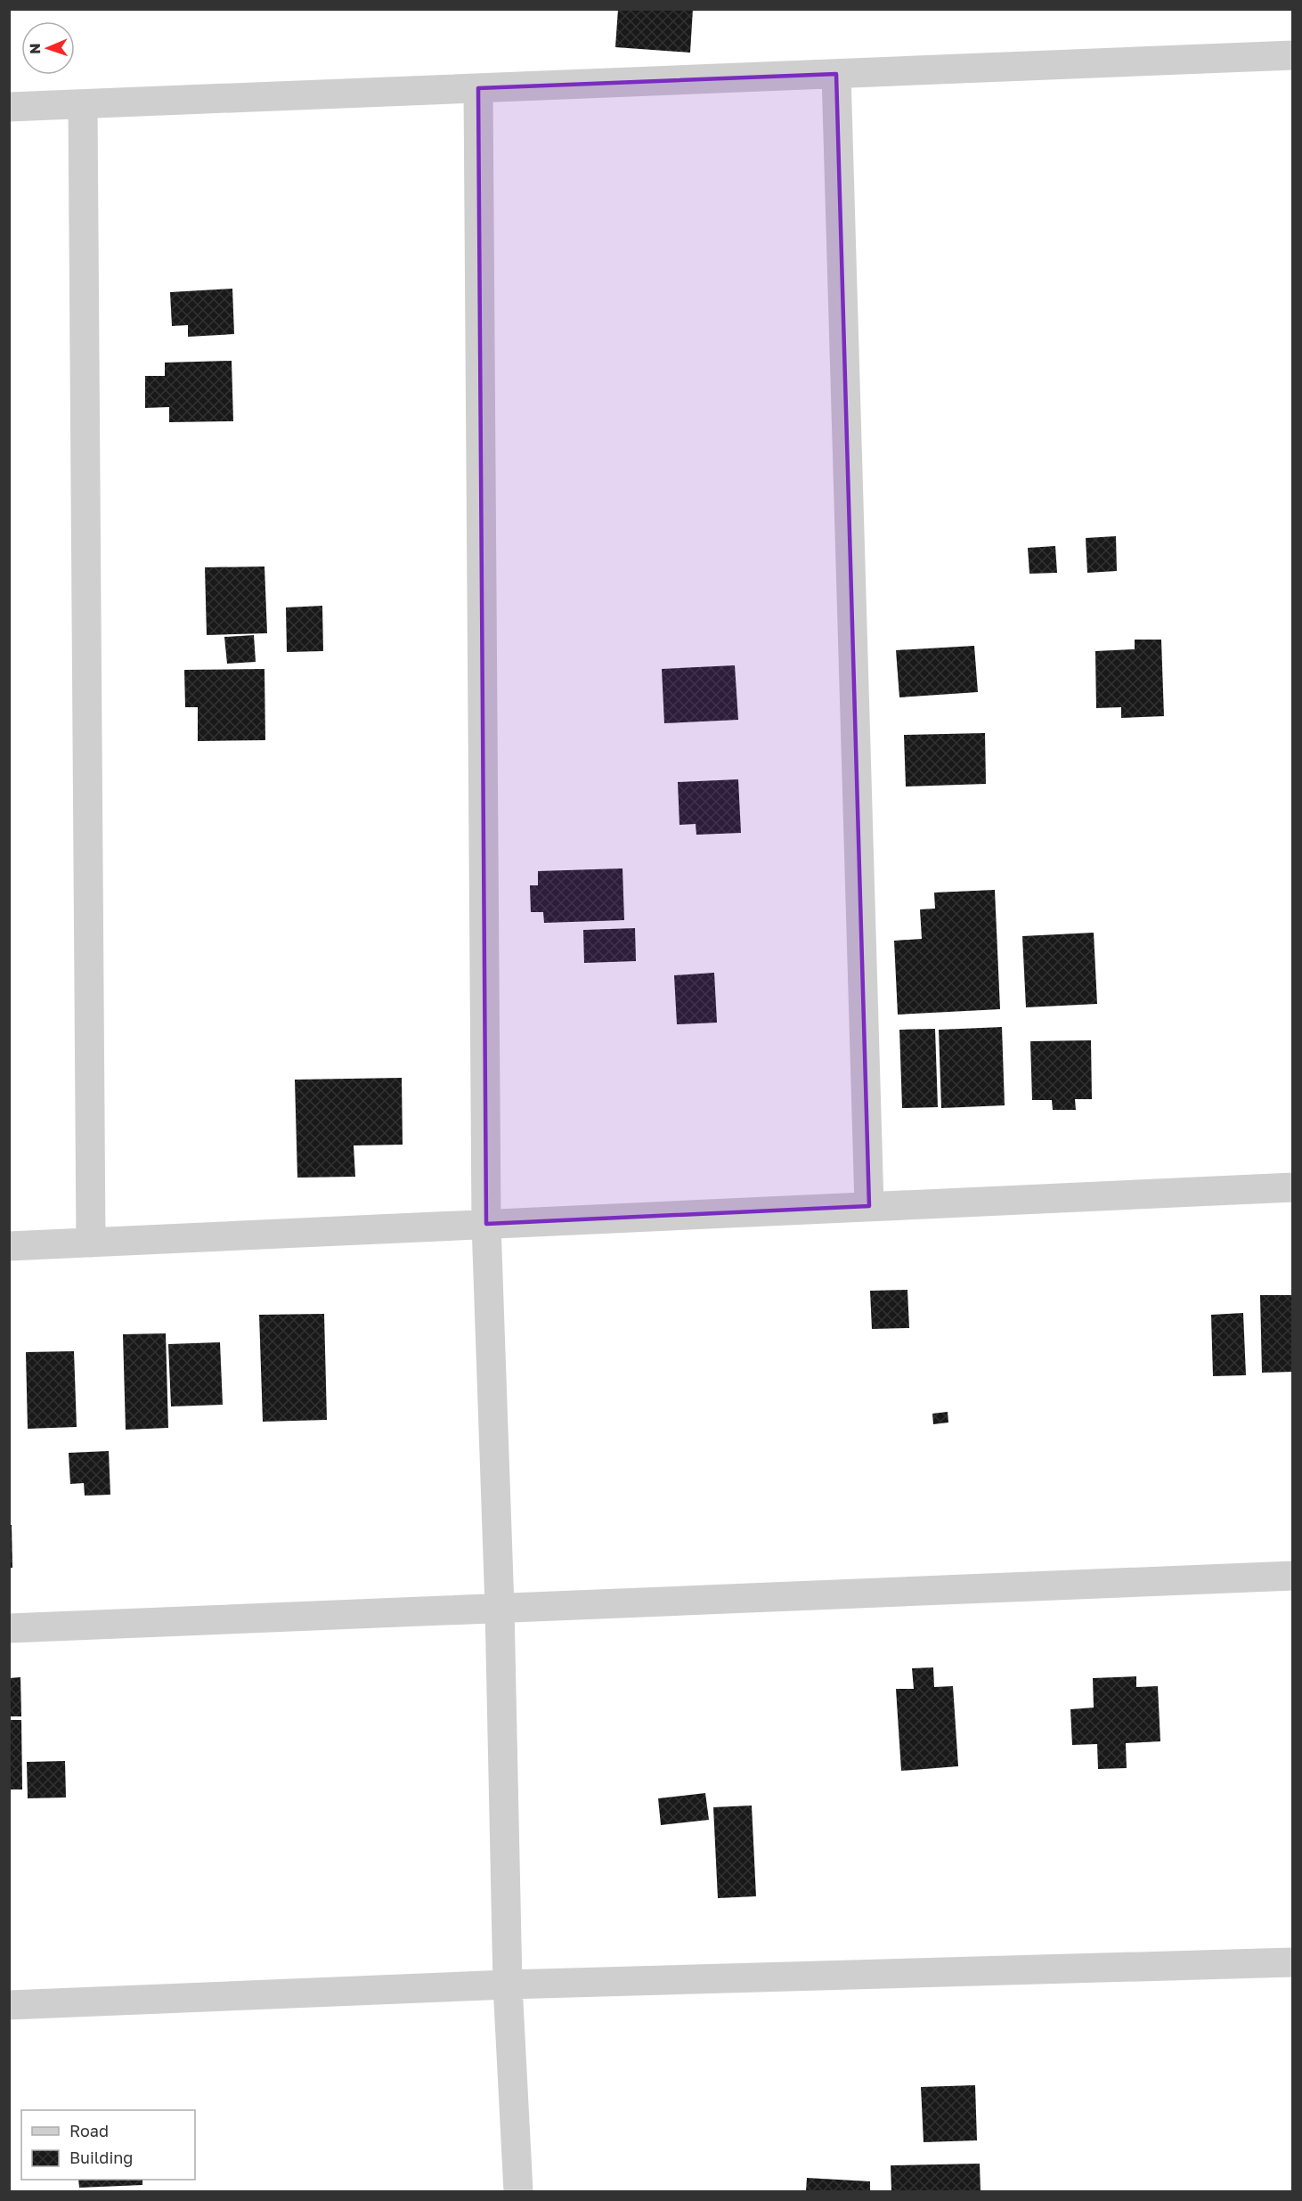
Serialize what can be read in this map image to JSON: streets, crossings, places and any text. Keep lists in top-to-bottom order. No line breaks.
{"legend":["Road","Building"],"north":"left"}
